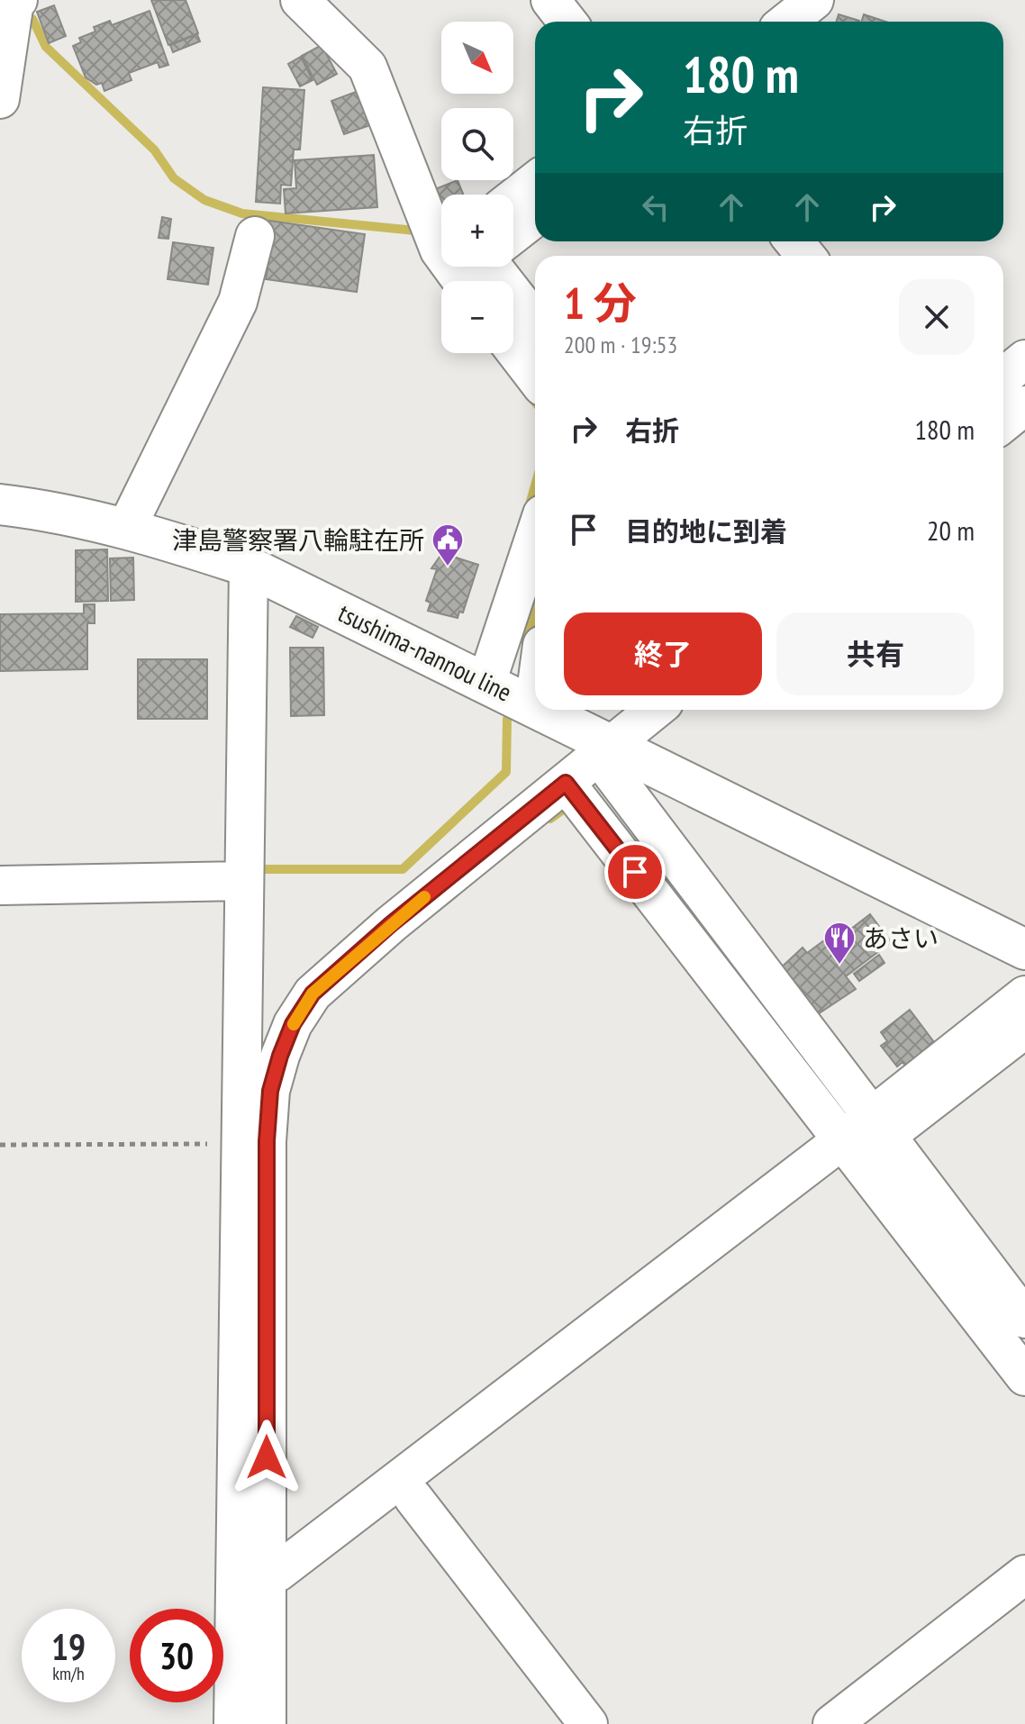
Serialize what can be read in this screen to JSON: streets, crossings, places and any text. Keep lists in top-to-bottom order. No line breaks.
{"streets":{"main road":["tsushima-nannou line"]},"places":{"public building":["津島警察署八輪駐在所"],"restaurant":["あさい"]},"north":"bottom right","page":{"map_buttons":["+","−"],"turn":["180 m","右折"],"heading":["1 分","200 m · 19:53"],"list":[{"name":"右折","value":"180 m"},{"name":"目的地に到着","value":"20 m"}],"buttons":["終了","共有"],"speed":"19 km/h","limit":"30"}}
